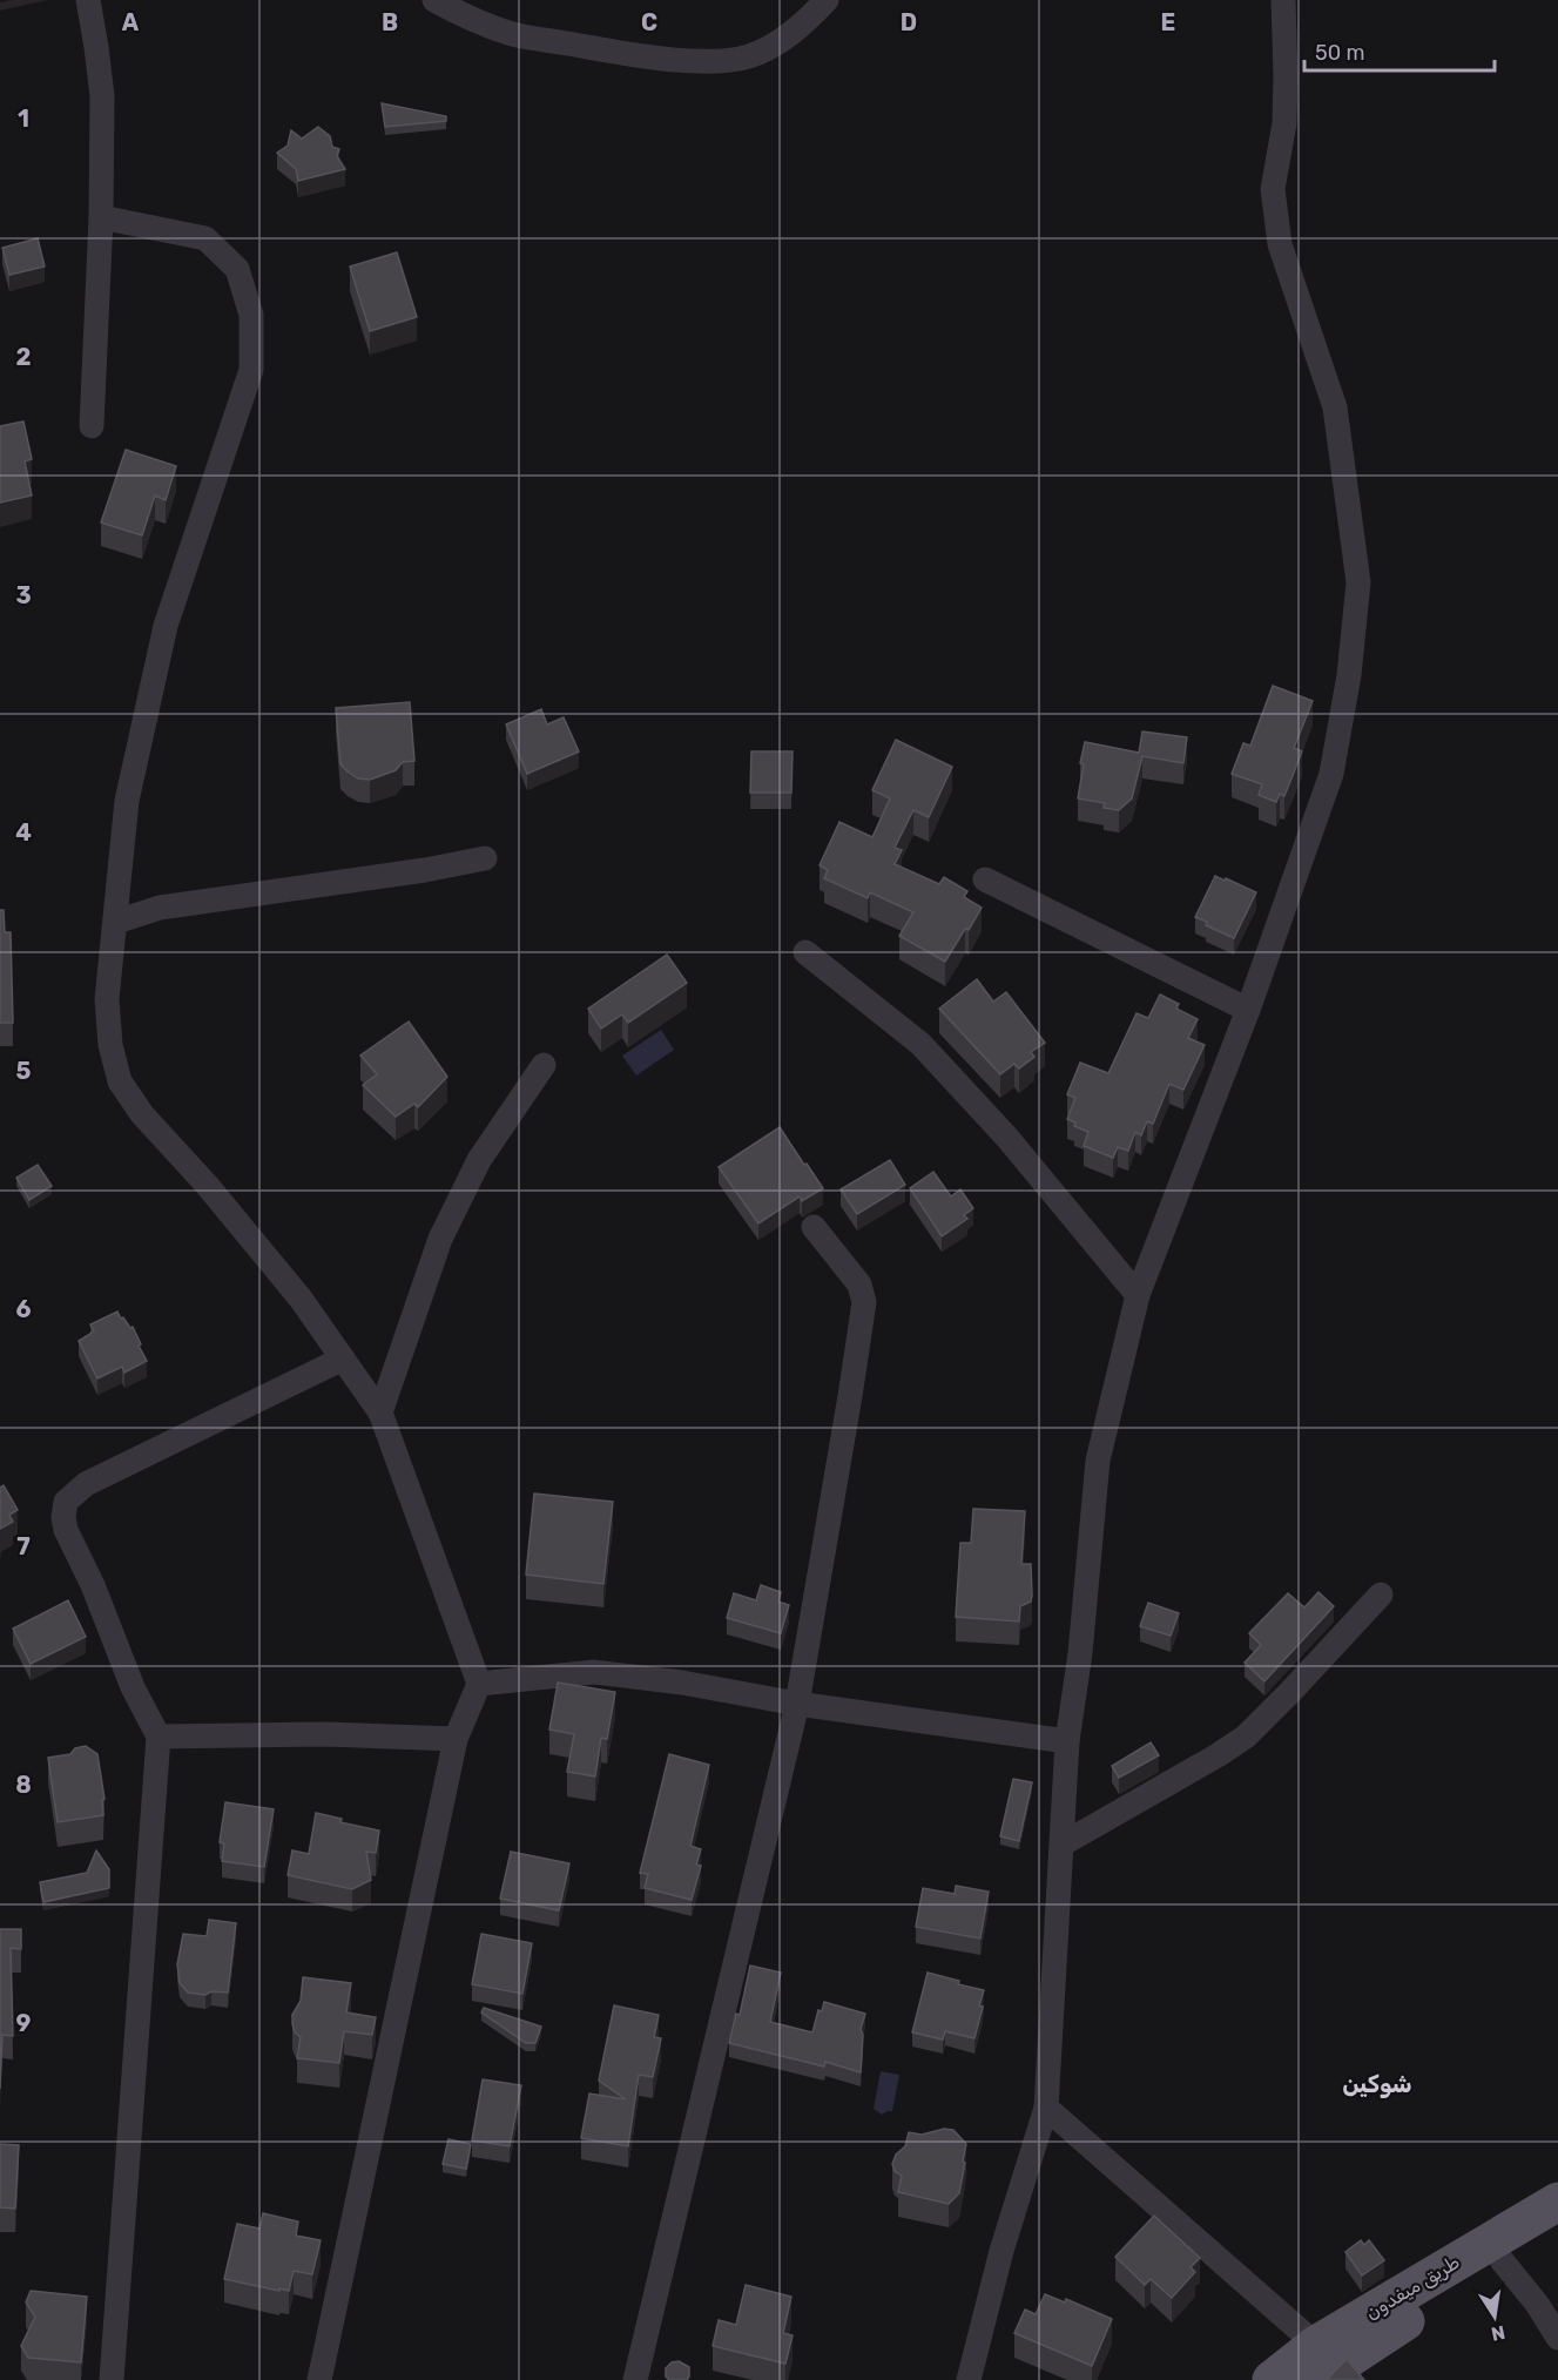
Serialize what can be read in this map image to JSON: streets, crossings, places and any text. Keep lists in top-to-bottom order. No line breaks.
{"streets":{"main road":["طريق ميفدون"]},"districts":["شوكين"],"scale_bar":"50 m","north":"bottom","grid":{"columns":["A","B","C","D","E"],"rows":["1","2","3","4","5","6","7","8","9"]}}
